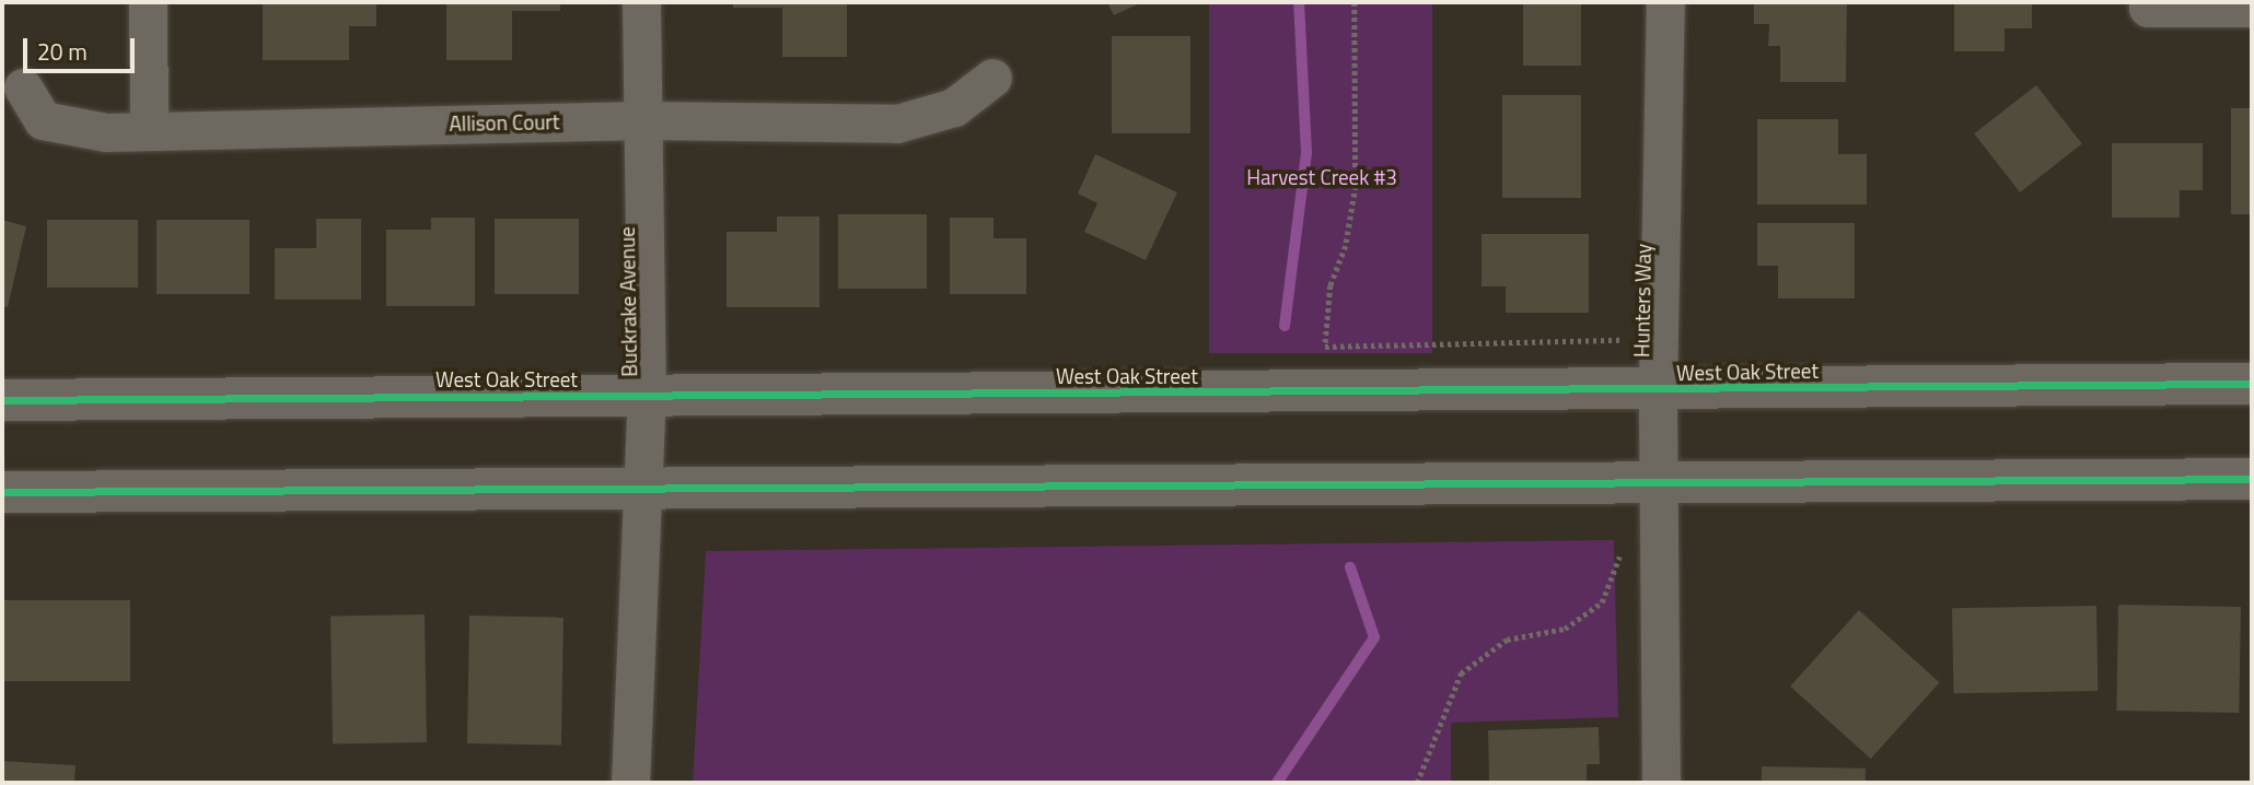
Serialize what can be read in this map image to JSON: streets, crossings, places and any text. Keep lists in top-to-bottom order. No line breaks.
{"streets":{"main road":["West Oak Street"],"street":["Allison Court","Hunters Way","Buckrake Avenue"]},"crossings":[["Allison Court","Buckrake Avenue"],["Hunters Way","West Oak Street"],["Buckrake Avenue","West Oak Street"]],"parks":["Harvest Creek #3"],"scale_bar":"20 m"}
